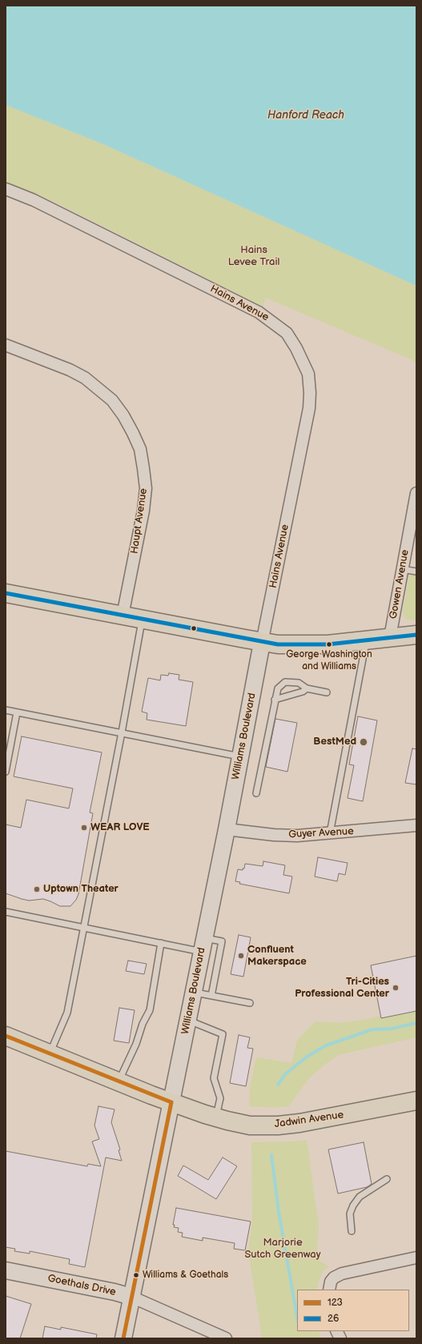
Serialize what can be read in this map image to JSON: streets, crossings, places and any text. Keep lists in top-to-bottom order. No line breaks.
{"streets":{"main road":["Jadwin Avenue"],"street":["Hains Avenue","Haupt Avenue","Gowen Avenue","Williams Boulevard","Guyer Avenue","Goethals Drive"]},"crossings":[["Hains Avenue","Williams Boulevard"],["Williams Boulevard","Guyer Avenue"],["Williams Boulevard","Jadwin Avenue"],["Williams Boulevard","Goethals Drive"]],"water":["Hanford Reach"],"parks":["Hains Levee Trail","Marjorie Sutch Greenway"],"places":["George Washington and Williams","BestMed","WEAR LOVE","Uptown Theater","Confluent Makerspace","Tri-Cities Professional Center","Williams & Goethals"],"lines":["transit line 26","transit line 123"],"legend":["123","26"]}
